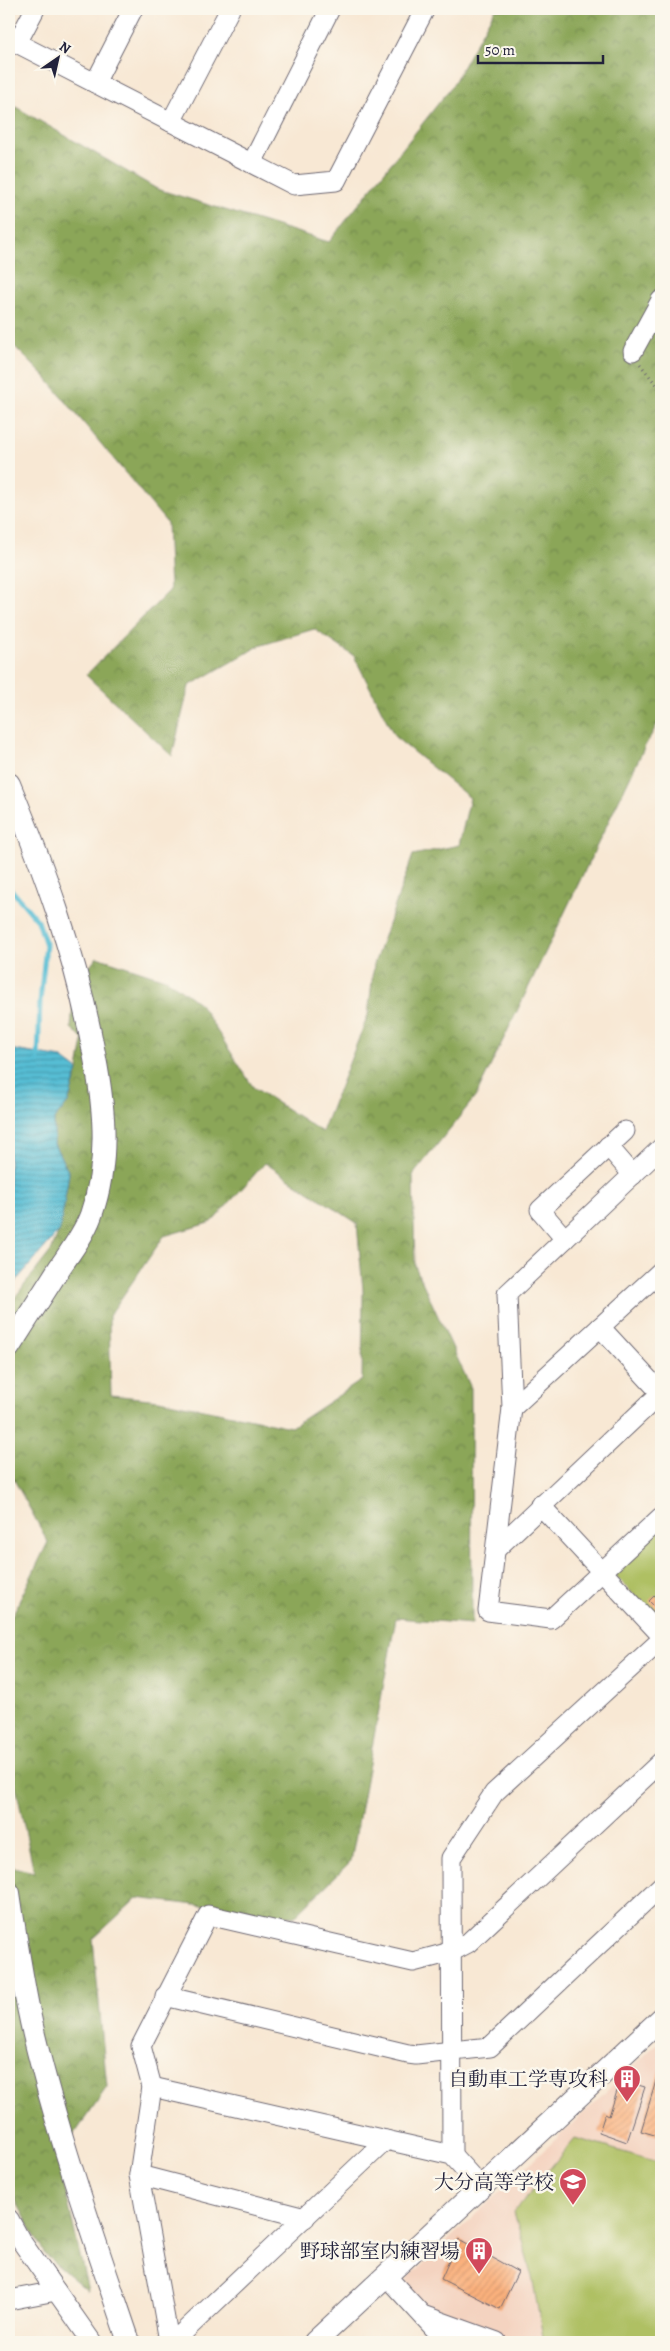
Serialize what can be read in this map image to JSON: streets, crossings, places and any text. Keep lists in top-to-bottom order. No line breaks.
{"places":{"building":["自動車工学専攻科","野球部室内練習場"],"school or university":["大分高等学校"]},"scale_bar":"50 m","north":"top right"}
